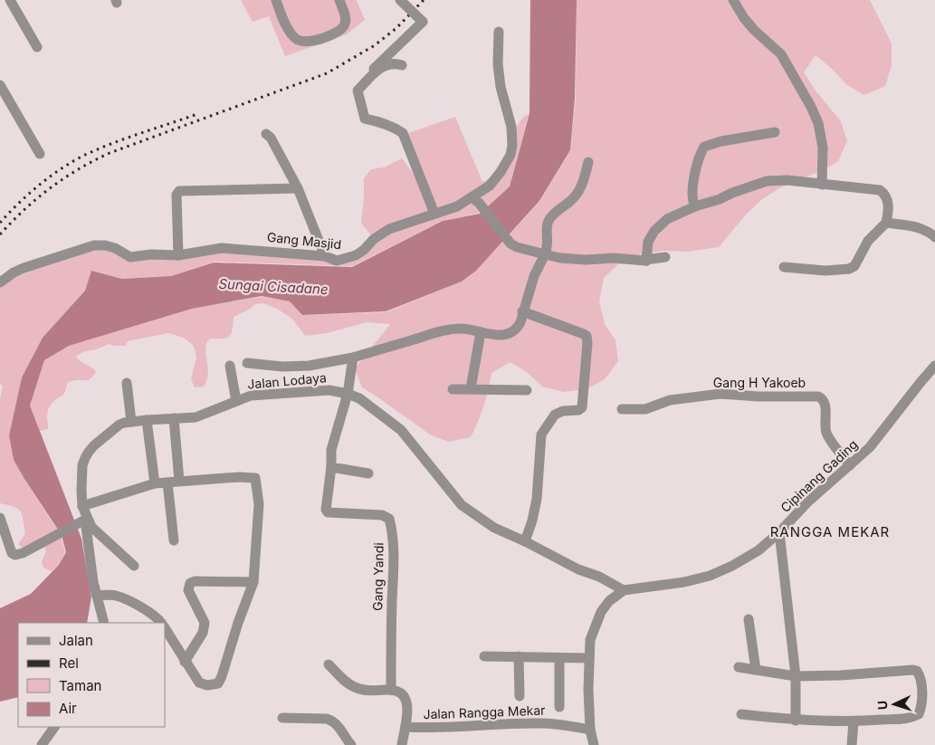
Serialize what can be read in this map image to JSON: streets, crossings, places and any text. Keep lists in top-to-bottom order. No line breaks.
{"streets":{"street":["Gang Masjid","Jalan Lodaya","Gang H Yakoeb","Cipinang Gading","Gang Yandi","Jalan Rangga Mekar"]},"crossings":[["Jalan Lodaya","Cipinang Gading"],["Gang H Yakoeb","Cipinang Gading"],["Gang Yandi","Jalan Rangga Mekar"]],"districts":["RANGGA MEKAR"],"water":["Sungai Cisadane"],"legend":["Jalan","Rel","Taman","Air"],"north":"left"}
